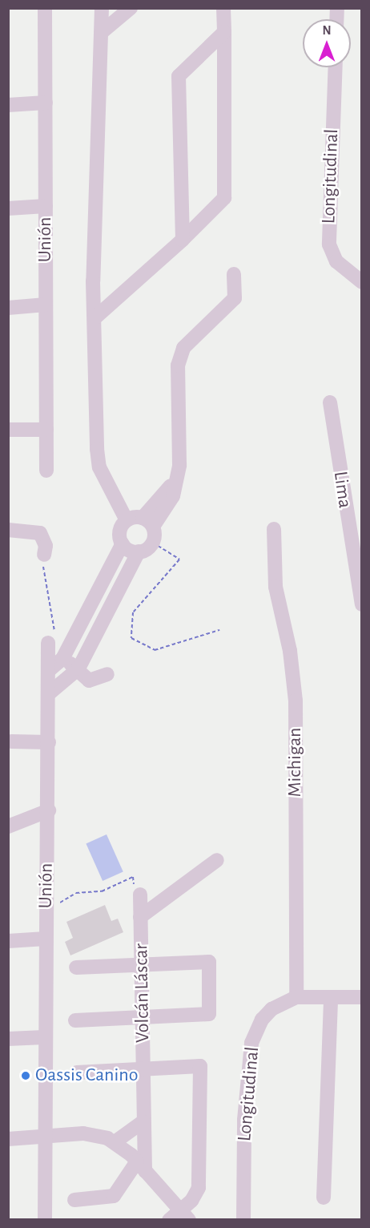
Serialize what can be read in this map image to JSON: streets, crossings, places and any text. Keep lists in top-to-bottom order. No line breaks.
{"streets":{"street":["Longitudinal","Unión","Lima","Michigan","Volcán Láscar"]},"crossings":[["Longitudinal","Michigan"]],"places":["Oassis Canino"],"north":"top"}
